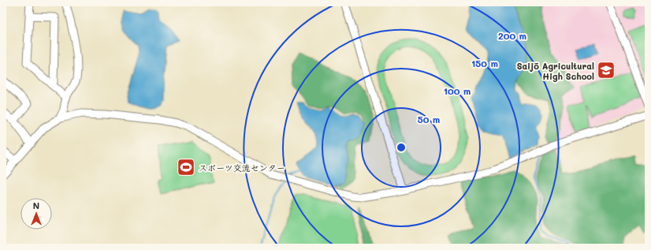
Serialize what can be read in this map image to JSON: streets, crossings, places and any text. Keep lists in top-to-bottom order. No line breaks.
{"places":{"school or university":["Saijō Agricultural High School"],"sports":["スポーツ交流センター"]},"north":"top","rings":["200 m","150 m","100 m","50 m"]}
